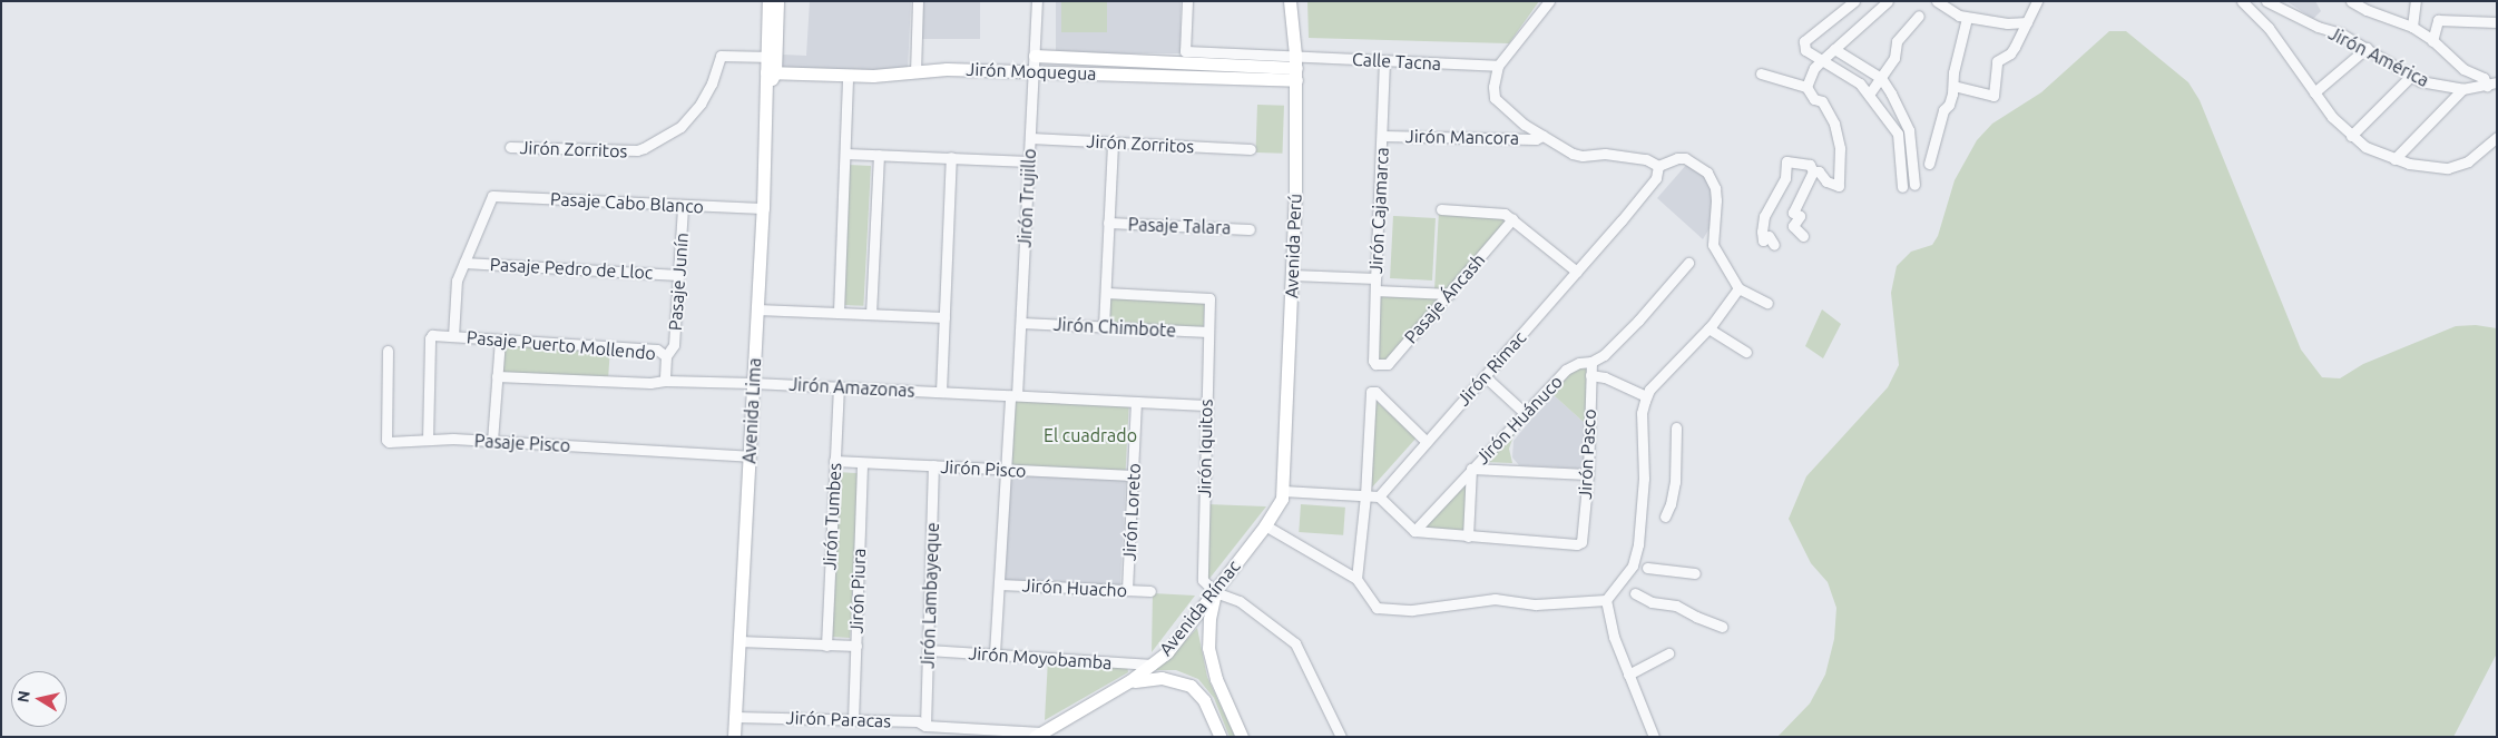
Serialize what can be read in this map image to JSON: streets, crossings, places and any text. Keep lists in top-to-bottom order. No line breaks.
{"streets":{"main road":["Jirón Moquegua","Avenida Perú","Avenida Lima","Avenida Rímac"],"street":["Jirón América","Calle Tacna","Jirón Mancora","Jirón Zorritos","Jirón Trujillo","Pasaje Cabo Blanco","Jirón Cajamarca","Pasaje Talara","Pasaje Pedro de Lloc","Pasaje Junín","Pasaje Áncash","Jirón Chimbote","Pasaje Puerto Mollendo","Jirón Rimac","Jirón Amazonas","Jirón Huánuco","Pasaje Pisco","Jirón Iquitos","Jirón Pasco","Jirón Pisco","Jirón Loreto","Jirón Tumbes","Jirón Huacho","Jirón Piura","Jirón Lambayeque","Jirón Moyobamba","Jirón Paracas"]},"crossings":[["Calle Tacna","Jirón Cajamarca"],["Calle Tacna","Avenida Perú"],["Jirón Moquegua","Jirón Trujillo"],["Jirón Moquegua","Avenida Perú"],["Jirón Moquegua","Avenida Lima"],["Jirón Mancora","Jirón Cajamarca"],["Jirón Zorritos","Jirón Trujillo"],["Jirón Zorritos","Avenida Lima"],["Jirón Trujillo","Jirón Chimbote"],["Jirón Trujillo","Jirón Amazonas"],["Jirón Trujillo","Jirón Pisco"],["Jirón Trujillo","Jirón Huacho"],["Jirón Trujillo","Jirón Moyobamba"],["Pasaje Cabo Blanco","Pasaje Pedro de Lloc"],["Pasaje Cabo Blanco","Pasaje Junín"],["Pasaje Cabo Blanco","Avenida Lima"],["Jirón Cajamarca","Pasaje Áncash"],["Avenida Perú","Avenida Rímac"],["Pasaje Pedro de Lloc","Pasaje Junín"],["Pasaje Junín","Pasaje Puerto Mollendo"],["Jirón Chimbote","Jirón Iquitos"],["Pasaje Puerto Mollendo","Jirón Amazonas"],["Pasaje Puerto Mollendo","Pasaje Pisco"],["Jirón Amazonas","Avenida Lima"],["Jirón Amazonas","Jirón Iquitos"],["Jirón Amazonas","Jirón Loreto"],["Jirón Amazonas","Jirón Tumbes"],["Avenida Lima","Pasaje Pisco"],["Avenida Lima","Jirón Paracas"],["Jirón Huánuco","Jirón Pasco"],["Jirón Iquitos","Avenida Rímac"],["Jirón Pisco","Jirón Loreto"],["Jirón Pisco","Jirón Tumbes"],["Jirón Pisco","Jirón Piura"],["Jirón Pisco","Jirón Lambayeque"],["Jirón Loreto","Jirón Huacho"],["Jirón Piura","Jirón Paracas"],["Jirón Lambayeque","Jirón Moyobamba"],["Jirón Lambayeque","Jirón Paracas"],["Avenida Rímac","Jirón Moyobamba"],["Avenida Rímac","Jirón Paracas"]],"parks":["El cuadrado"],"north":"left"}
